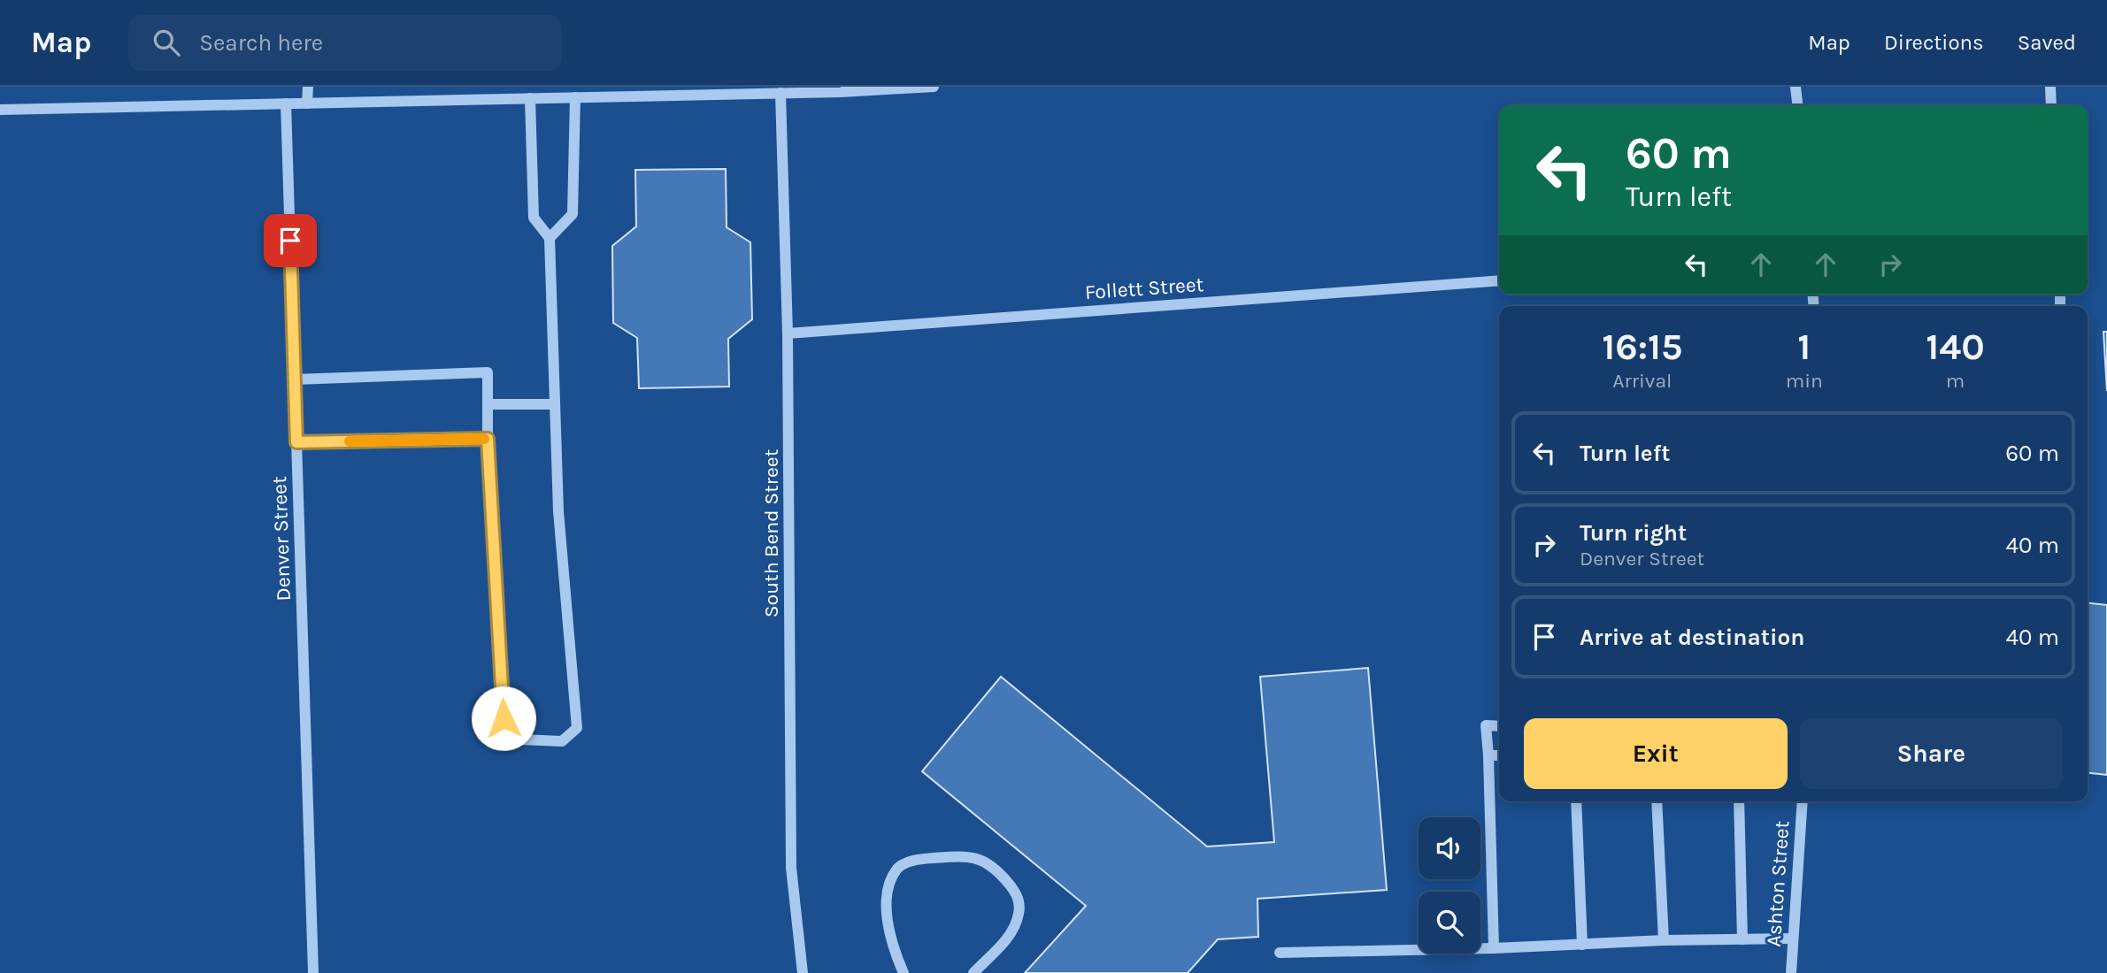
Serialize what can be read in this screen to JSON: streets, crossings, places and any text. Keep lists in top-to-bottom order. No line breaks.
{"streets":{"street":["Follett Street","South Bend Street","Denver Street","Ashton Street"]},"crossings":[["Follett Street","South Bend Street"]],"page":{"header":"Map","search":"Search here","nav":["Map","Directions","Saved"],"turn":["60 m","Turn left"],"eta":["16:15","Arrival","1","min","140","m"],"list":[{"name":"Turn left","value":"60 m"},{"name":"Turn right","note":"Denver Street","value":"40 m"},{"name":"Arrive at destination","value":"40 m"}],"buttons":["Exit","Share"]}}
